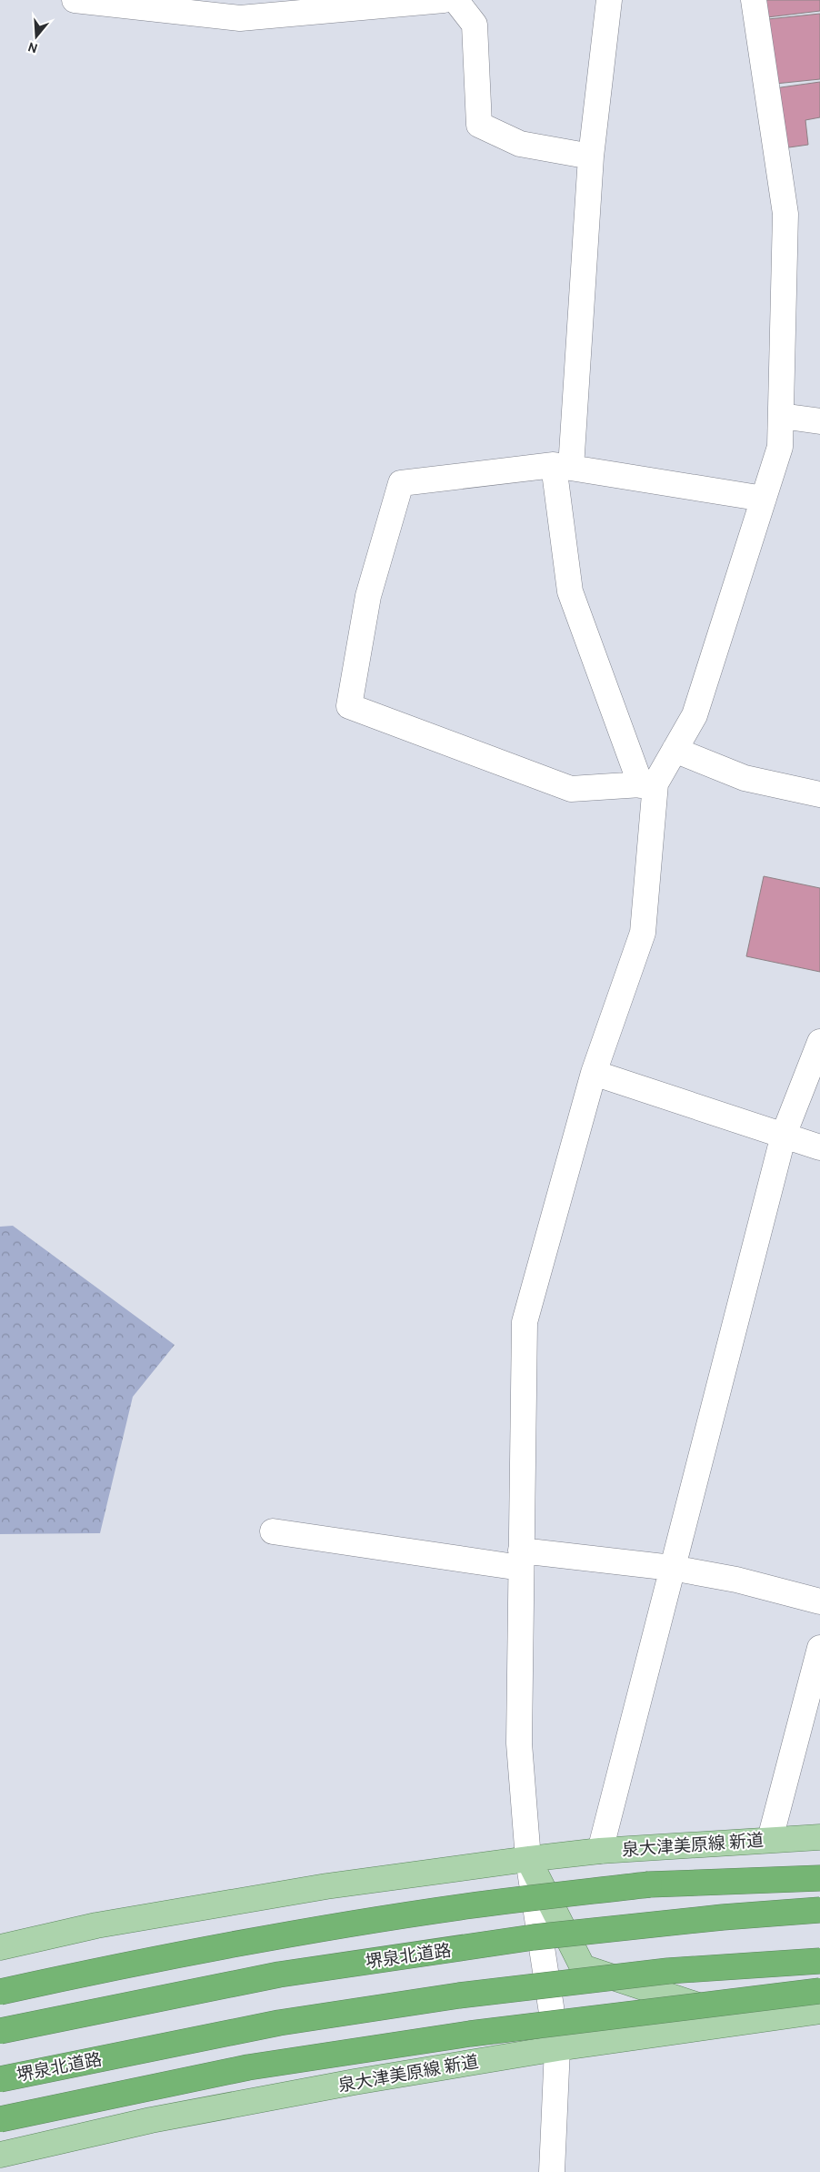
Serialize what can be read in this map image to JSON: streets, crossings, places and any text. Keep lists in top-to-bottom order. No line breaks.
{"streets":{"highway":["堺泉北道路"],"main road":["泉大津美原線 新道"]},"north":"bottom"}
